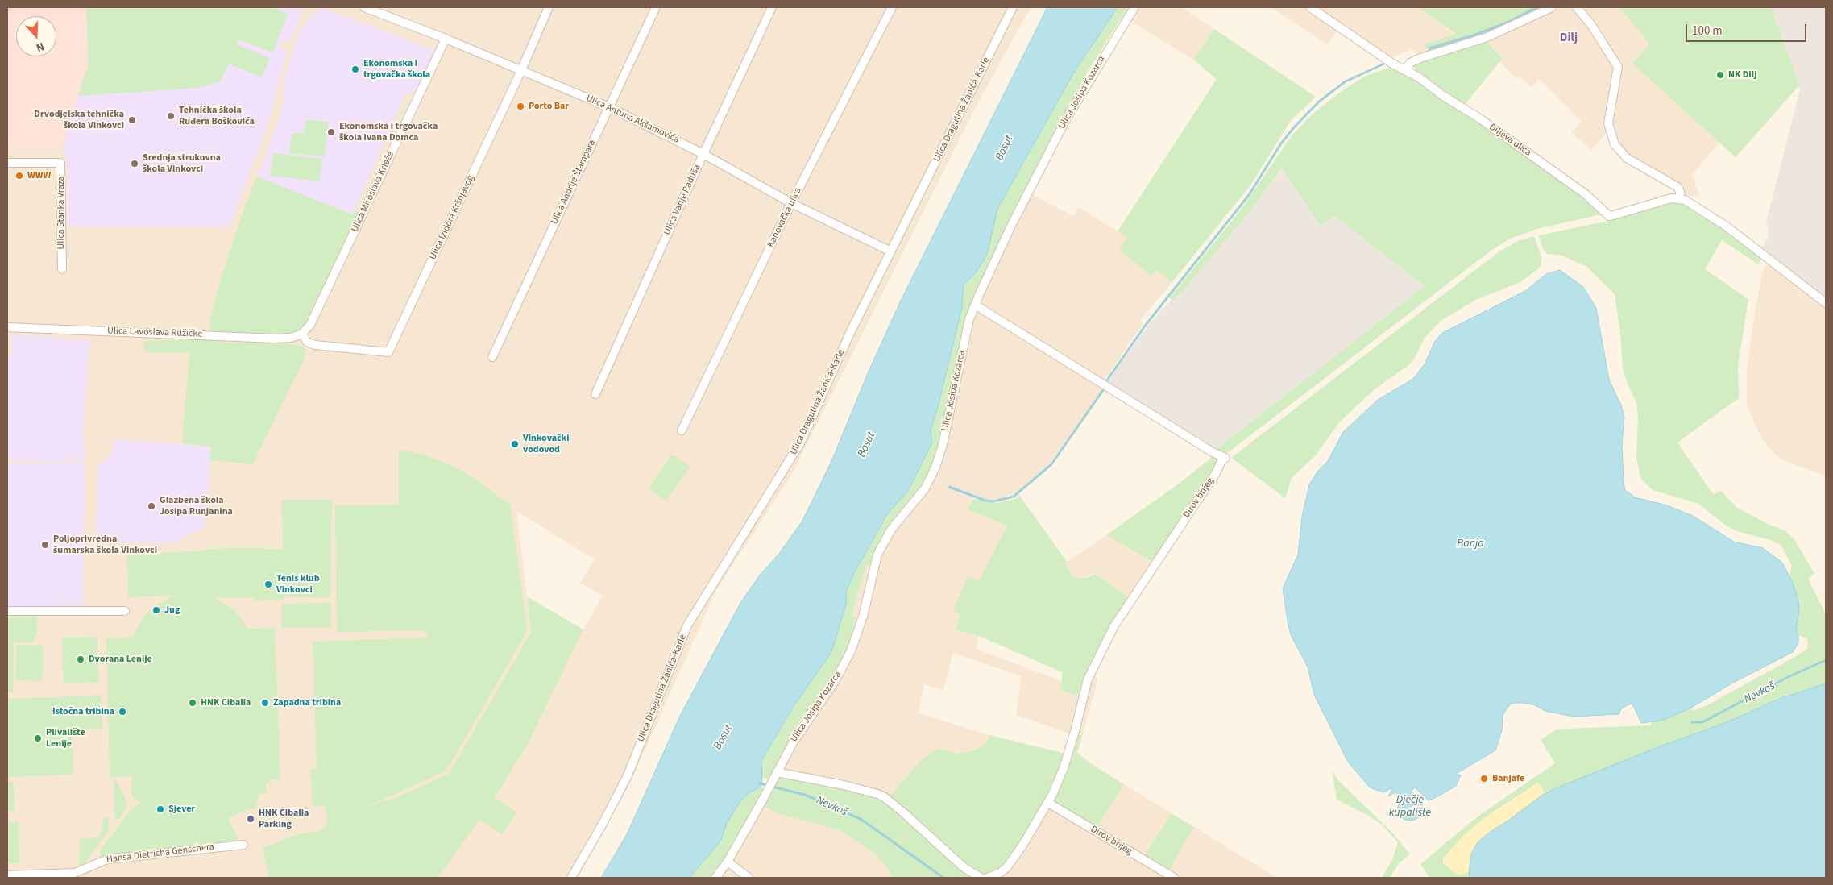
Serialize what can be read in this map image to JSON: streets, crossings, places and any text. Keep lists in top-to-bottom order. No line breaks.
{"streets":{"street":["Ulica Josipa Kozarca","Ulica Dragutina Žanića-Karle","Ulica Antuna Akšamovića","Diljeva ulica","Ulica Andrije Štampara","Ulica Miroslava Krleže","Ulica Vanje Raduša","Ulica Stanka Vraza","Ulica Izidora Kršnjavog","Kanovačka ulica","Ulica Lavoslava Ružičke","Dirov brijeg","Hansa Dietricha Genschera"]},"crossings":[["Ulica Josipa Kozarca","Dirov brijeg"],["Ulica Dragutina Žanića-Karle","Ulica Antuna Akšamovića"],["Ulica Antuna Akšamovića","Ulica Andrije Štampara"],["Ulica Antuna Akšamovića","Ulica Miroslava Krleže"],["Ulica Antuna Akšamovića","Ulica Vanje Raduša"],["Ulica Antuna Akšamovića","Ulica Izidora Kršnjavog"],["Ulica Antuna Akšamovića","Kanovačka ulica"],["Ulica Miroslava Krleže","Ulica Izidora Kršnjavog"],["Ulica Miroslava Krleže","Ulica Lavoslava Ružičke"],["Ulica Izidora Kršnjavog","Ulica Lavoslava Ružičke"]],"districts":["Dilj"],"water":["Bosut","Banja","Nevkoš","Dječje kupalište"],"places":["Ekonomska i trgovačka škola","NK Dilj","Porto Bar","Tehnička škola Ruđera Boškovića","Drvodjelska tehnička škola Vinkovci","Ekonomska i trgovačka škola Ivana Domca","Srednja strukovna škola Vinkovci","WWW","Vinkovački vodovod","Glazbena škola Josipa Runjanina","Poljoprivredna šumarska škola Vinkovci","Tenis klub Vinkovci","Jug","Dvorana Lenije","HNK Cibalia","Zapadna tribina","Istočna tribina","Plivalište Lenije","Banjafe","Sjever","HNK Cibalia Parking"],"scale_bar":"100 m","north":"bottom"}
